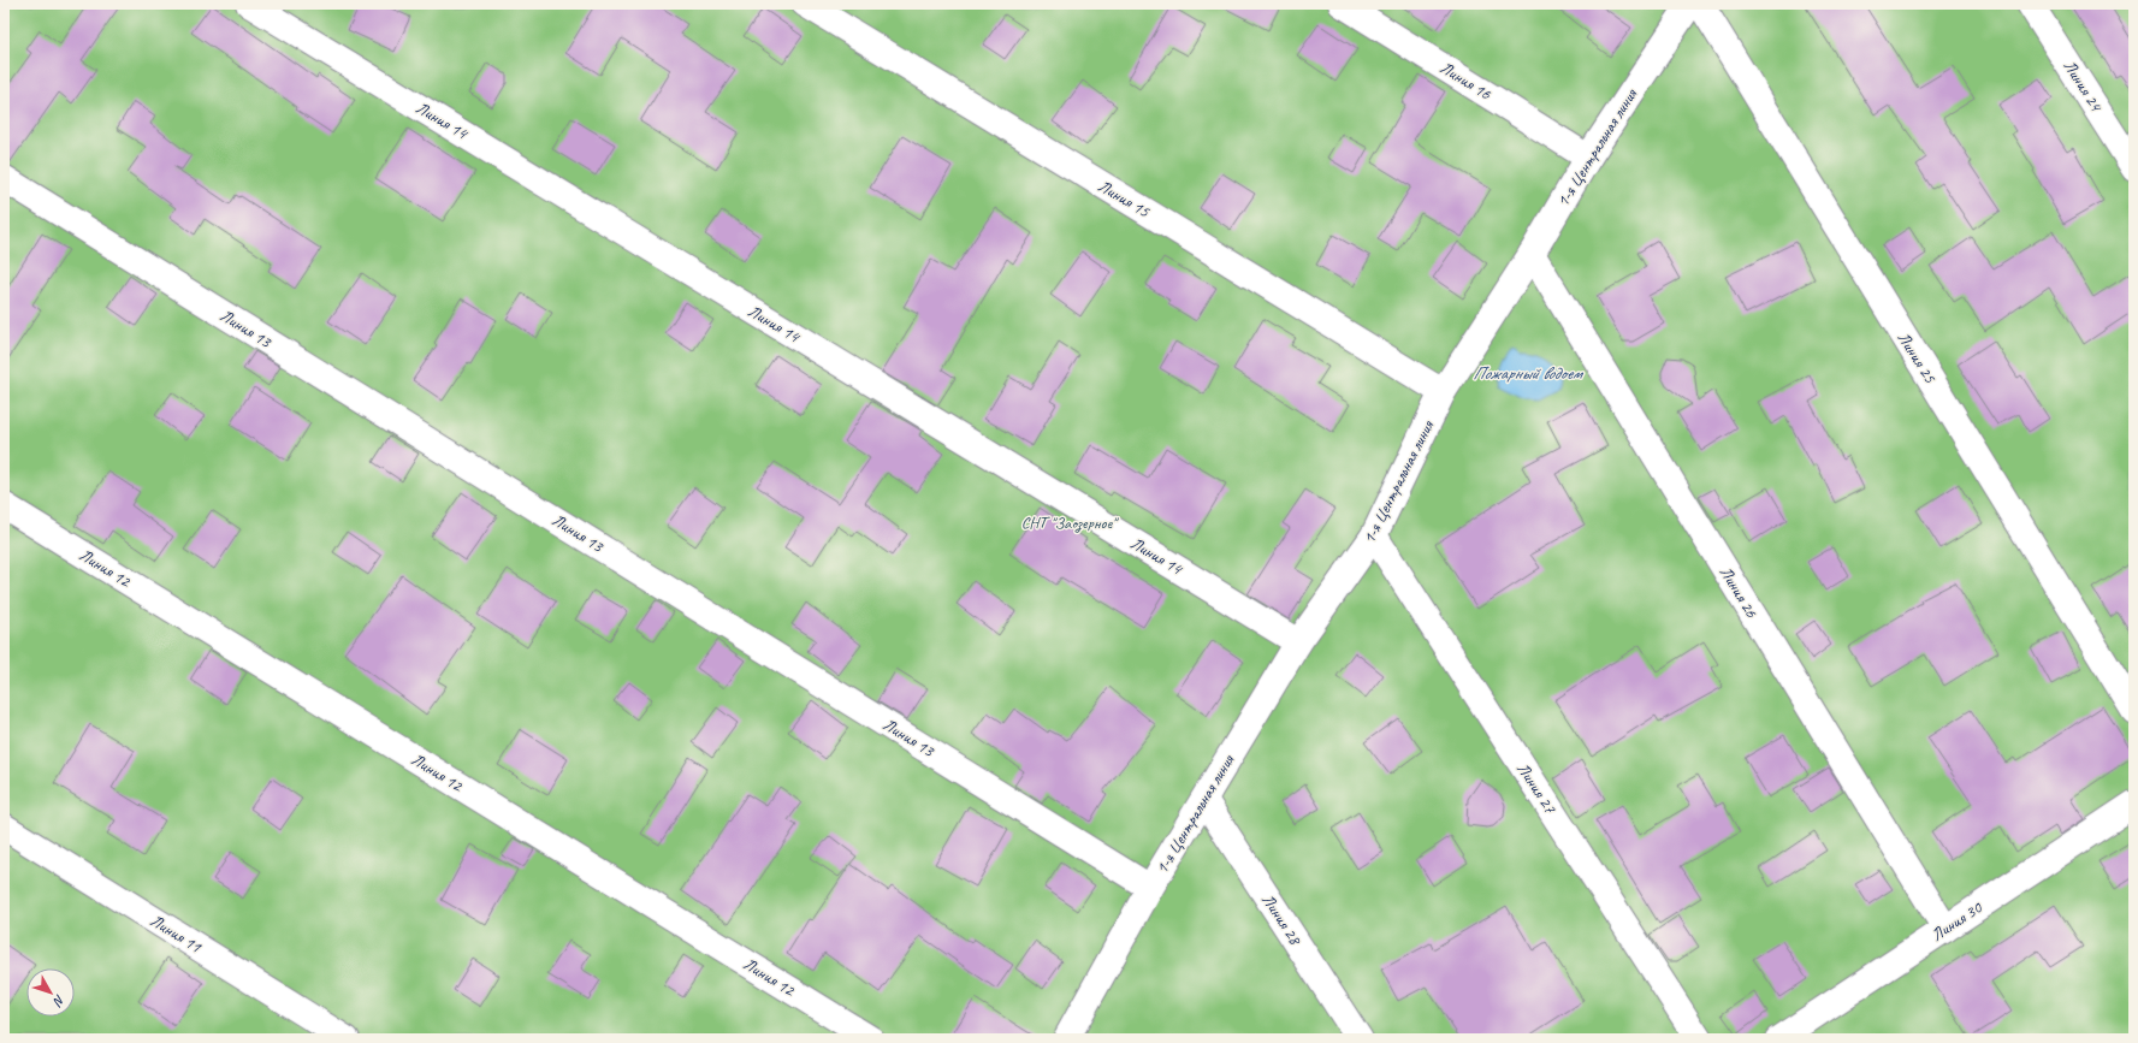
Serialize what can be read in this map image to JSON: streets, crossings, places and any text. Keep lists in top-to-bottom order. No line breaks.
{"streets":{"street":["Линия 16","Линия 24","Линия 14","1-я Центральная линия","Линия 15","Линия 13","Линия 25","Линия 12","Линия 26","Линия 27","Линия 28","Линия 30","Линия 11"]},"crossings":[["Линия 16","1-я Центральная линия"],["Линия 14","1-я Центральная линия"],["1-я Центральная линия","Линия 15"],["1-я Центральная линия","Линия 13"],["1-я Центральная линия","Линия 26"],["1-я Центральная линия","Линия 27"],["1-я Центральная линия","Линия 28"],["Линия 26","Линия 30"]],"water":["Пожарный водоем"],"parks":["СНТ \"Заозерное\""],"north":"bottom right"}
